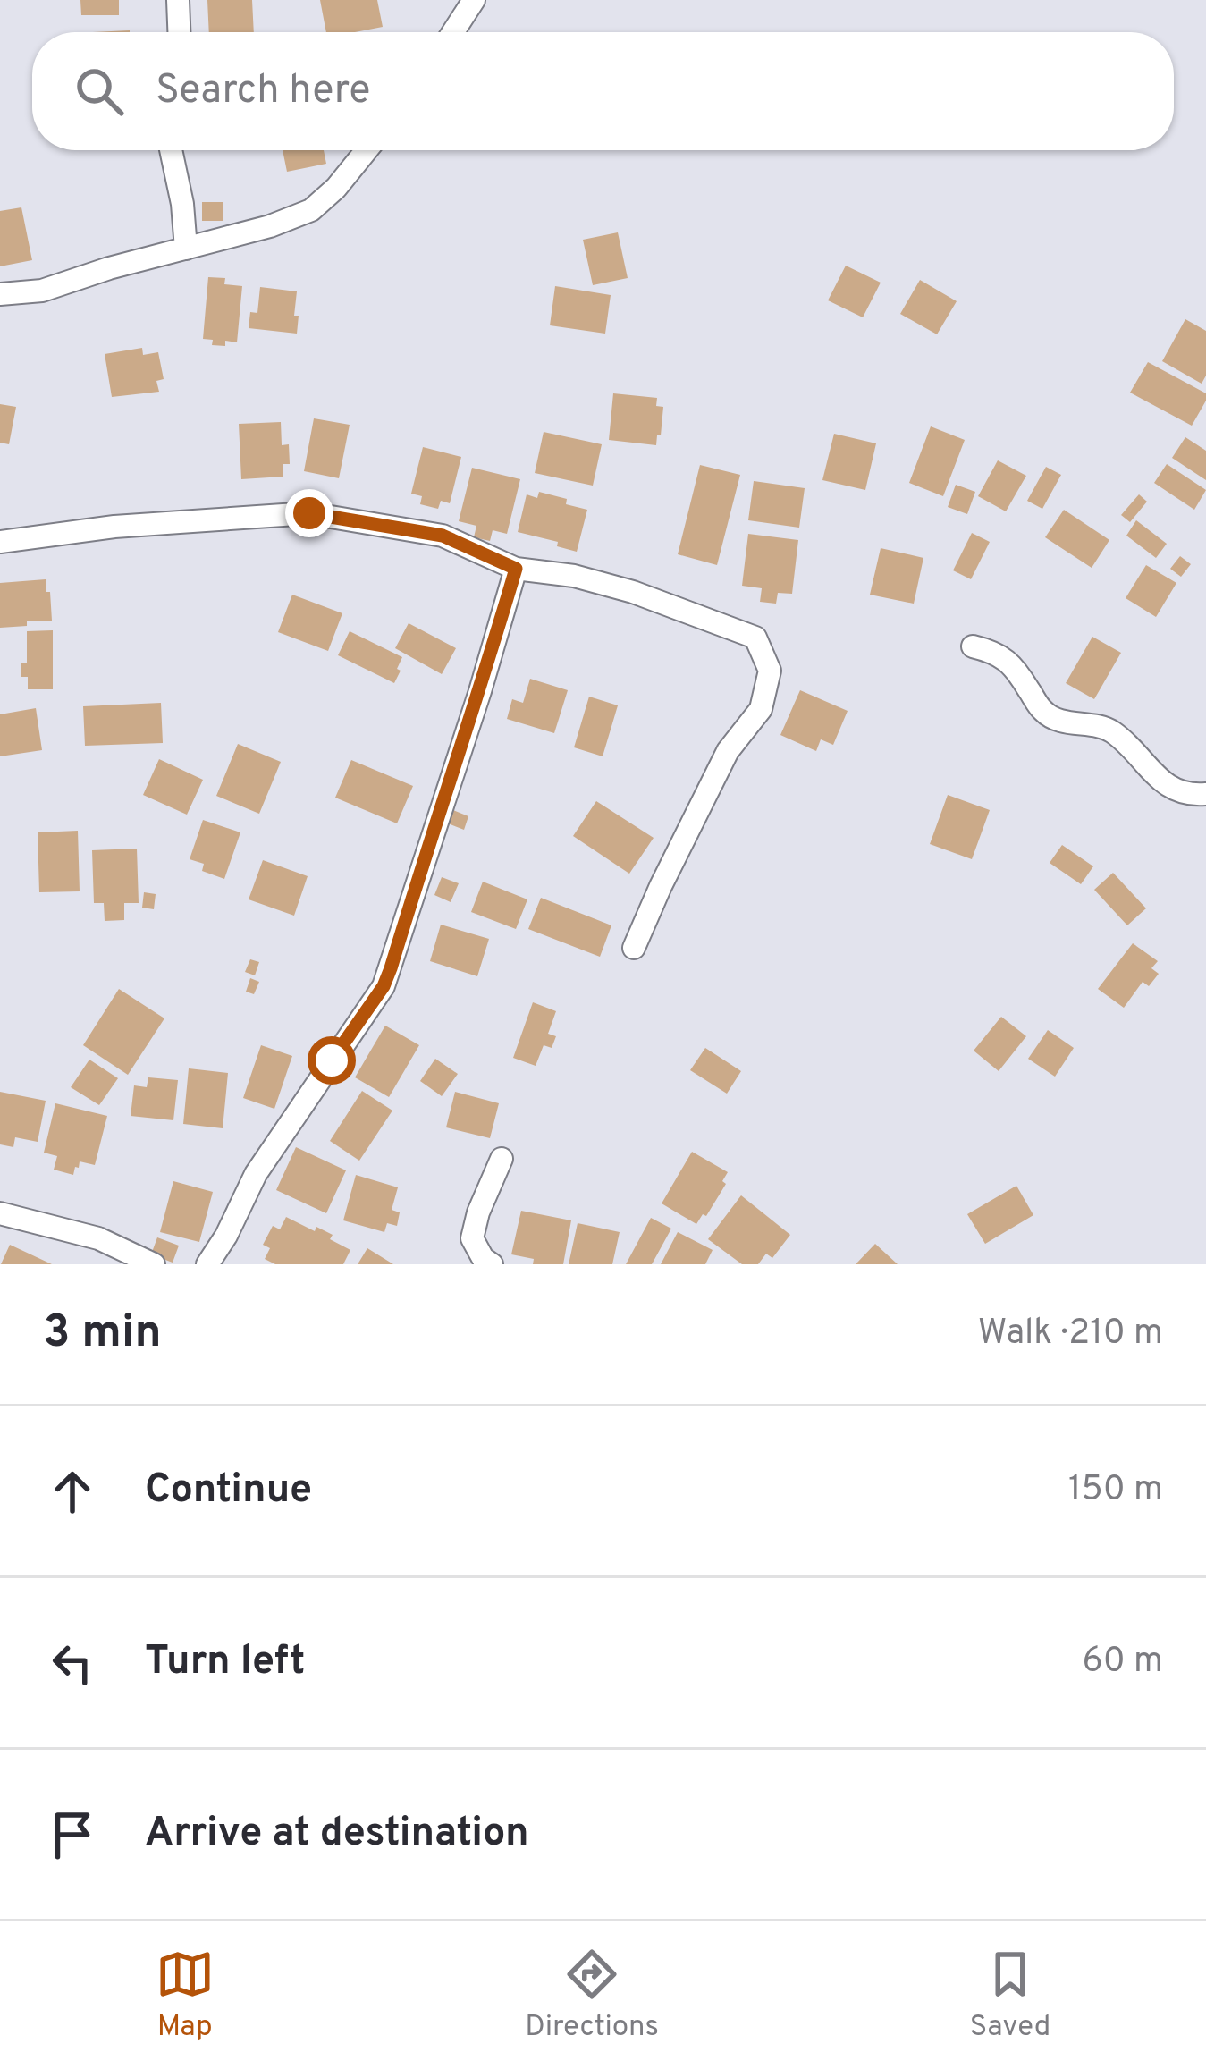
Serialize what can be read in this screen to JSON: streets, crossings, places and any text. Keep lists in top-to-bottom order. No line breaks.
{"page":{"search":"Search here","heading":["3 min","Walk · 210 m"],"list":[["Continue","150 m"],["Turn left","60 m"],"Arrive at destination"],"nav":["Map","Directions","Saved"]}}
